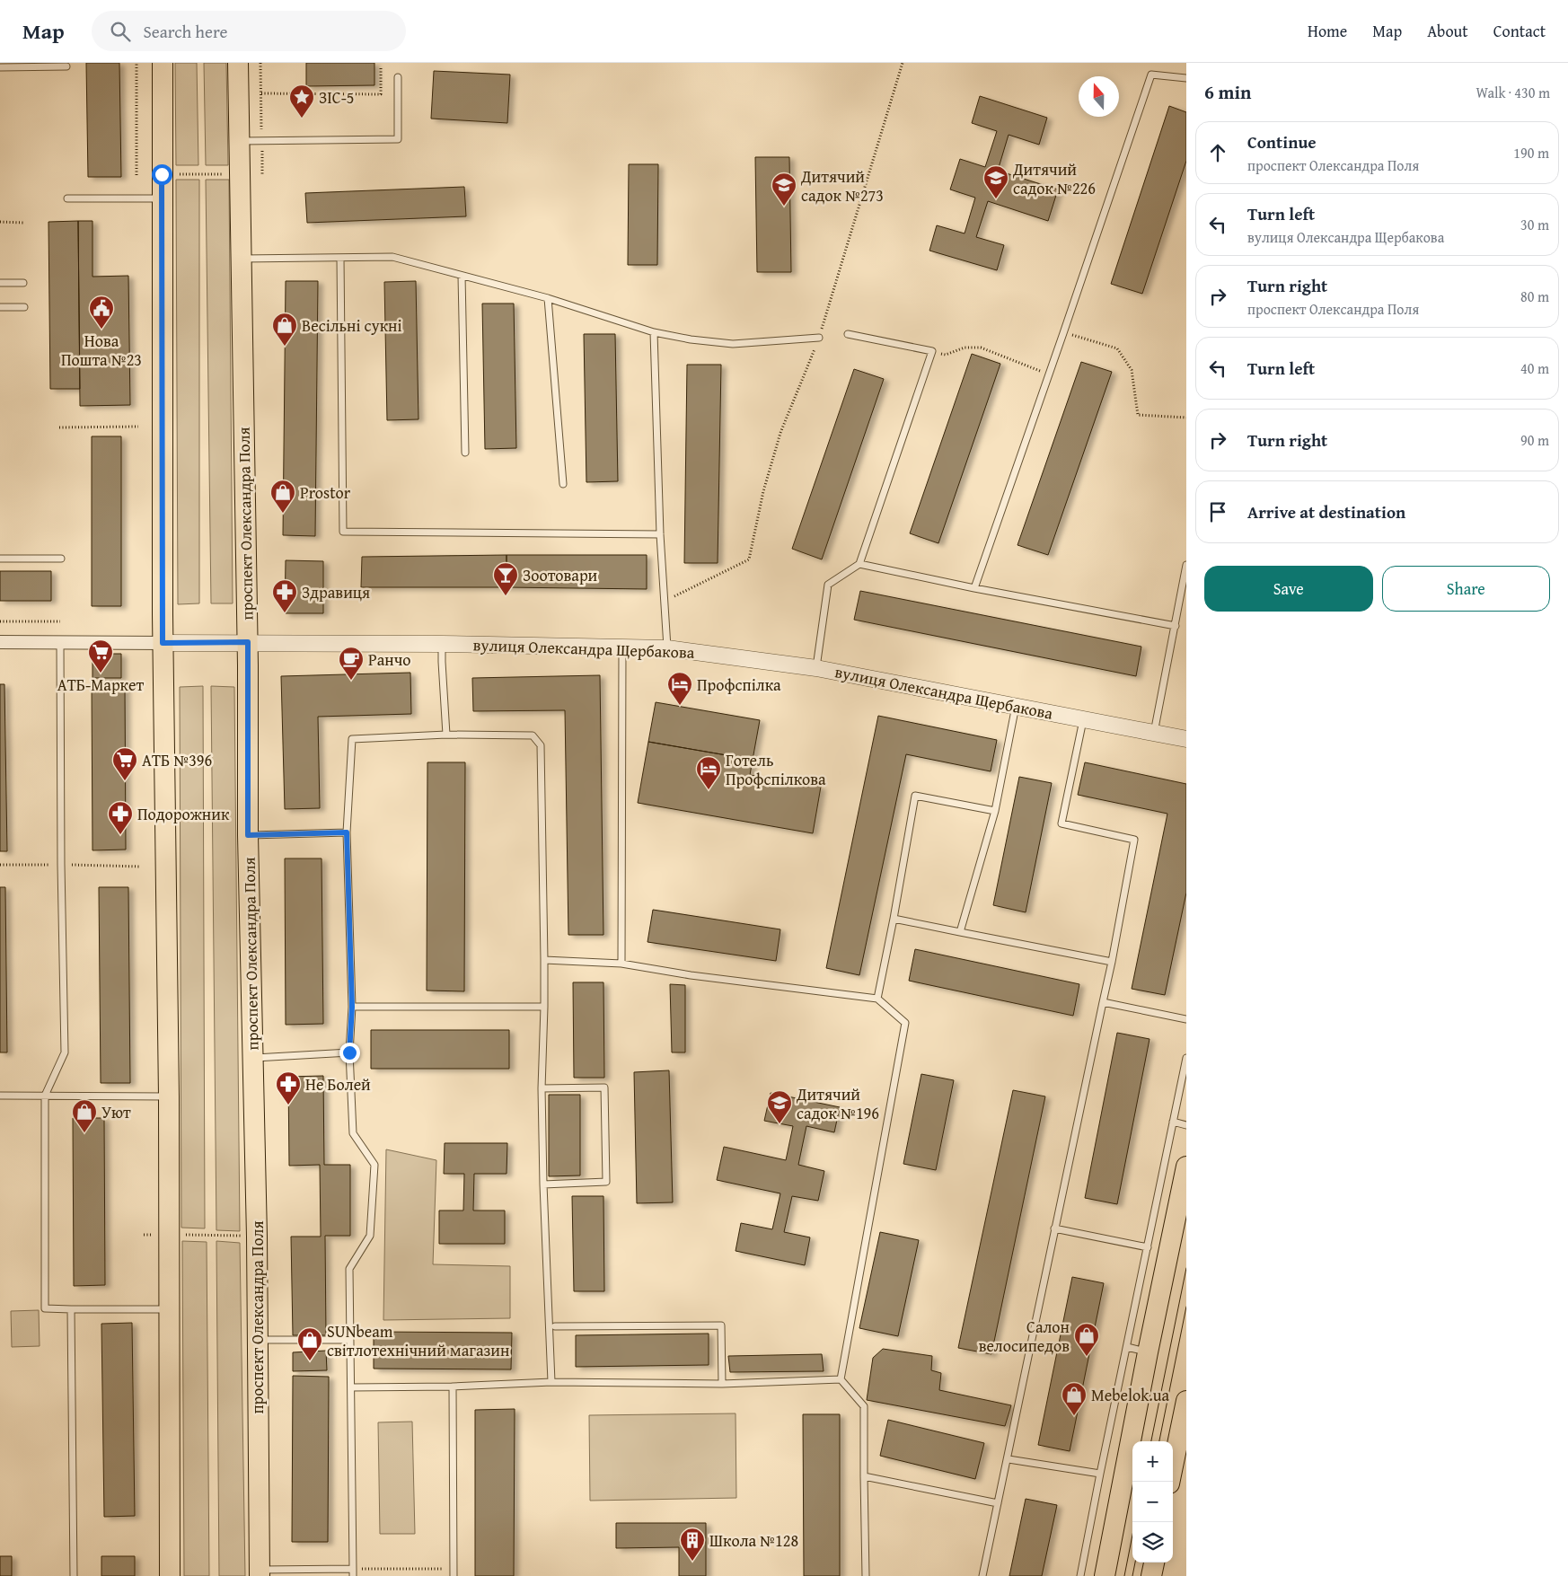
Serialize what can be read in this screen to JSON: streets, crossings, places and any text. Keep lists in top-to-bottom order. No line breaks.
{"streets":{"main road":["проспект Олександра Поля"],"street":["вулиця Олександра Щербакова"]},"crossings":[["проспект Олександра Поля","вулиця Олександра Щербакова"]],"places":{"place":["ЗІС-5"],"school or university":["Дитячий садок №226","Дитячий садок №273","Дитячий садок №196"],"public building":["Нова Пошта №23"],"shop":["Весільні сукні","Prostor","Уют","Салон велосипедов","SUNbeam світлотехнічний магазин","Mebelok.ua"],"bar":["Зоотовари"],"pharmacy":["Здравиця","Подорожник","Не Болей"],"supermarket":["АТБ-Маркет","АТБ №396"],"cafe":["Ранчо"],"hotel":["Профспілка","Готель Профспілкова"],"building":["Школа №128"]},"north":"top","page":{"header":"Map","search":"Search here","nav":["Home","Map","About","Contact"],"heading":["6 min","Walk · 430 m"],"list":[["Continue","проспект Олександра Поля","190 m"],["Turn left","вулиця Олександра Щербакова","30 m"],["Turn right","проспект Олександра Поля","80 m"],["Turn left","40 m"],["Turn right","90 m"],"Arrive at destination"],"buttons":["Save","Share"],"map_buttons":["+","−"]}}
